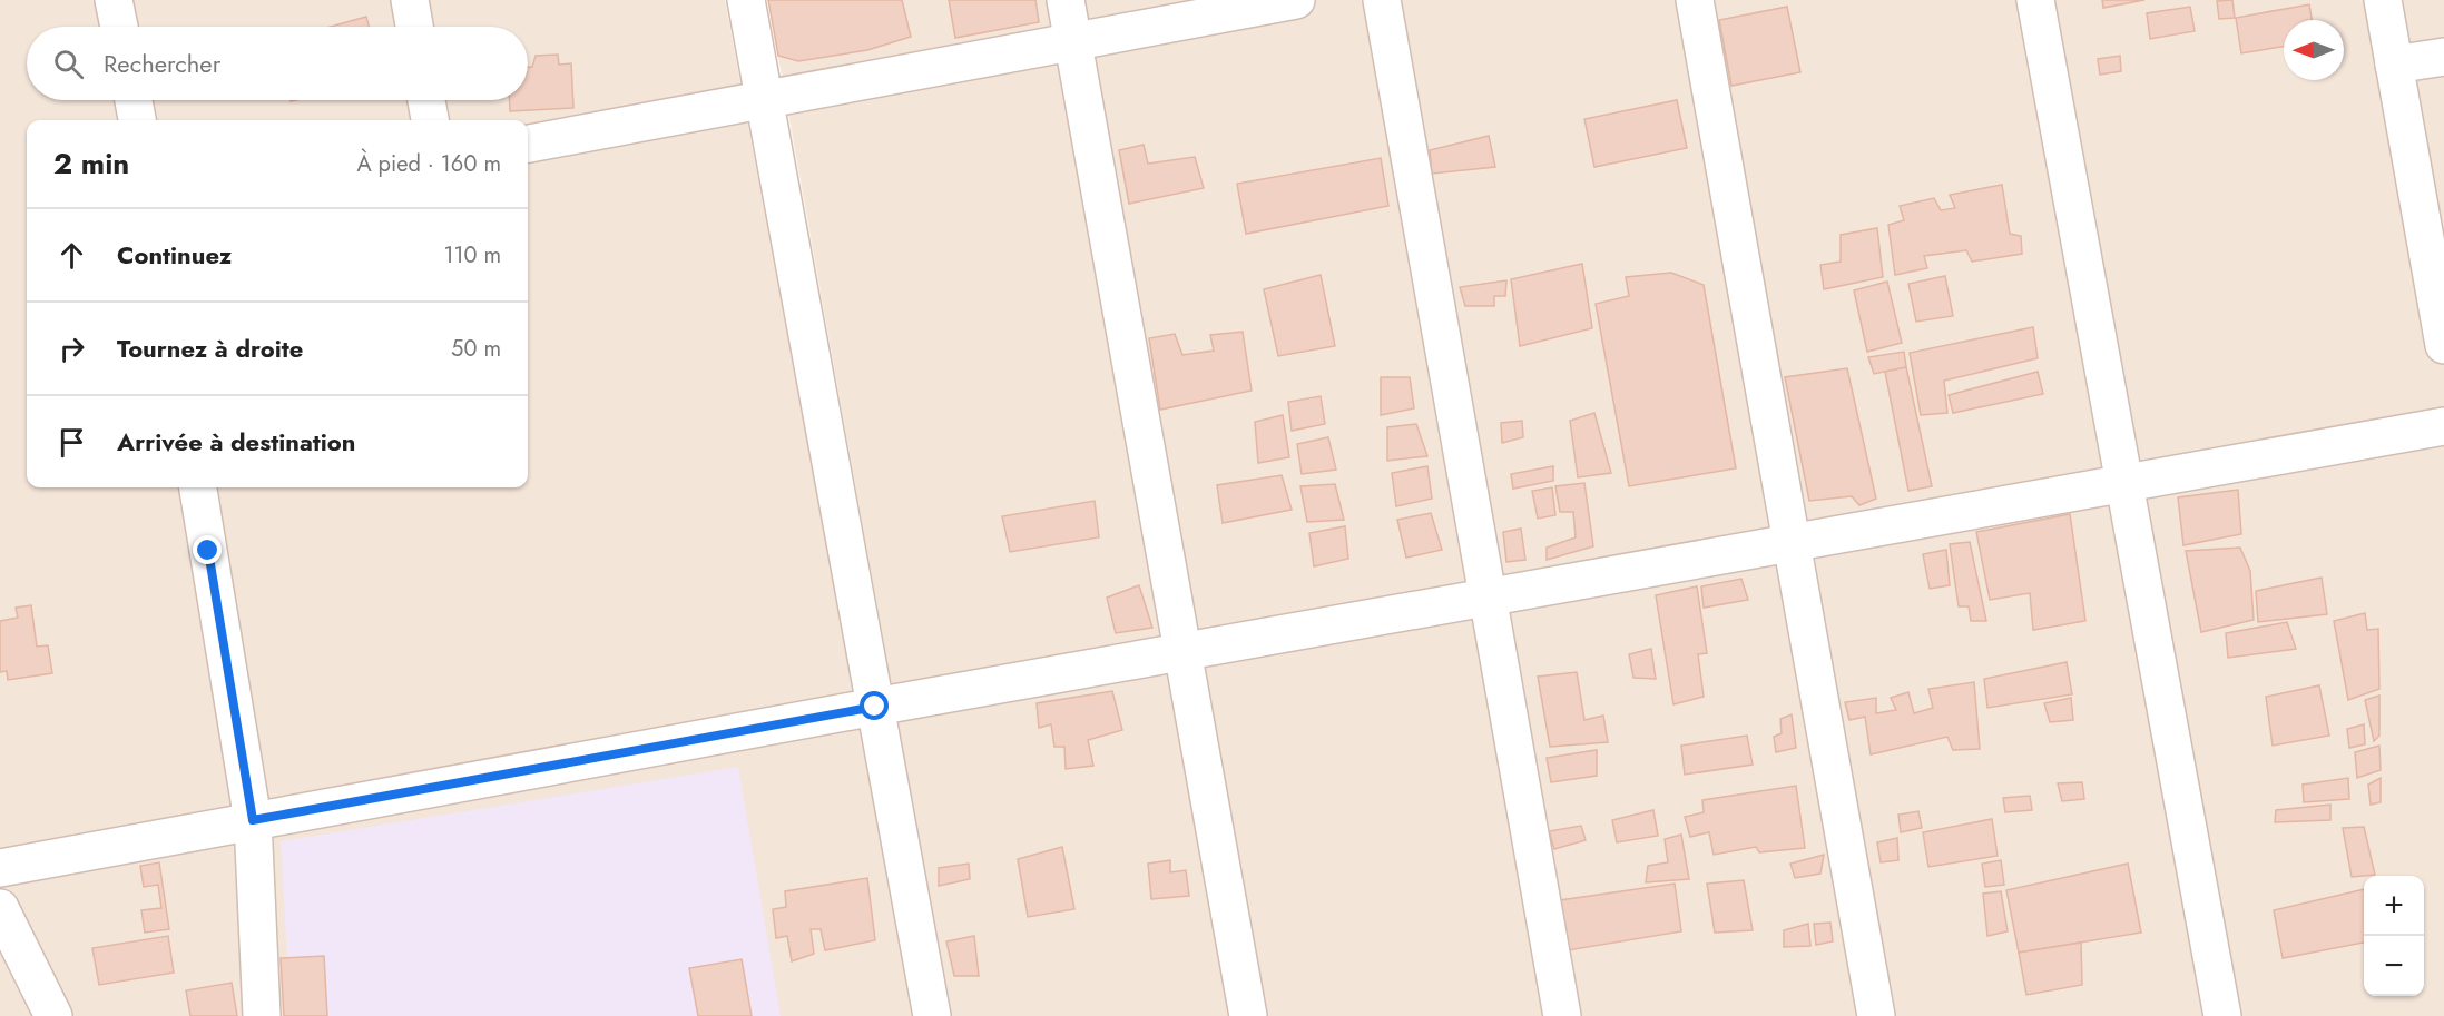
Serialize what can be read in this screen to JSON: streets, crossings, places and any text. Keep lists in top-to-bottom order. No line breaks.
{"north":"left","page":{"search":"Rechercher","heading":["2 min","À pied · 160 m"],"list":[["Continuez","110 m"],["Tournez à droite","50 m"],"Arrivée à destination"],"map_buttons":["+","−"]}}
